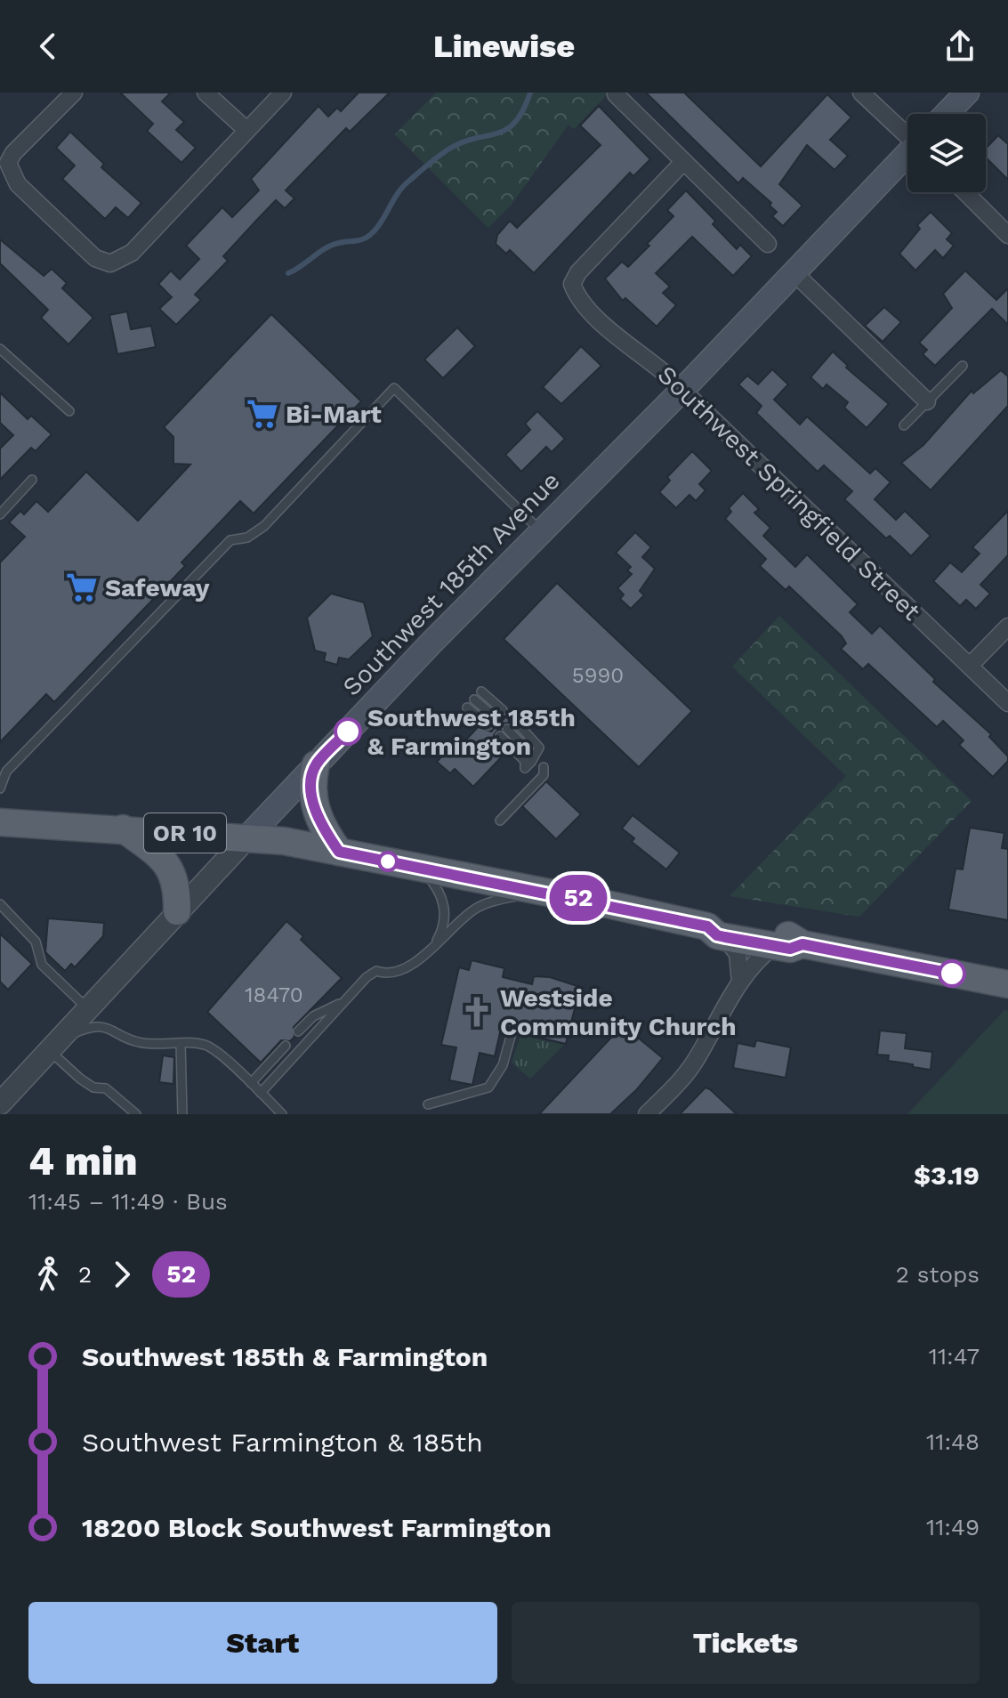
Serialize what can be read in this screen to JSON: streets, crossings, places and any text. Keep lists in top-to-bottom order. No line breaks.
{"streets":{"main road":["Southwest 185th Avenue","OR 10"],"street":["Southwest Springfield Street"]},"crossings":[["Southwest Springfield Street","Southwest 185th Avenue"],["Southwest 185th Avenue","OR 10"]],"places":{"supermarket":["Bi-Mart","Safeway"],"other":["Southwest 185th & Farmington"],"church":["Westside Community Church"]},"lines":["bus line 52"],"house_numbers":["5990","18470"],"page":{"header":"Linewise","on_map":"52","heading":["4 min","11:45 – 11:49 · Bus","$3.19"],"legs":["2","52","2 stops"],"list":[{"name":"Southwest 185th & Farmington","value":"11:47"},{"name":"Southwest Farmington & 185th","value":"11:48"},{"name":"18200 Block Southwest Farmington","value":"11:49"}],"buttons":["Start","Tickets"]}}
